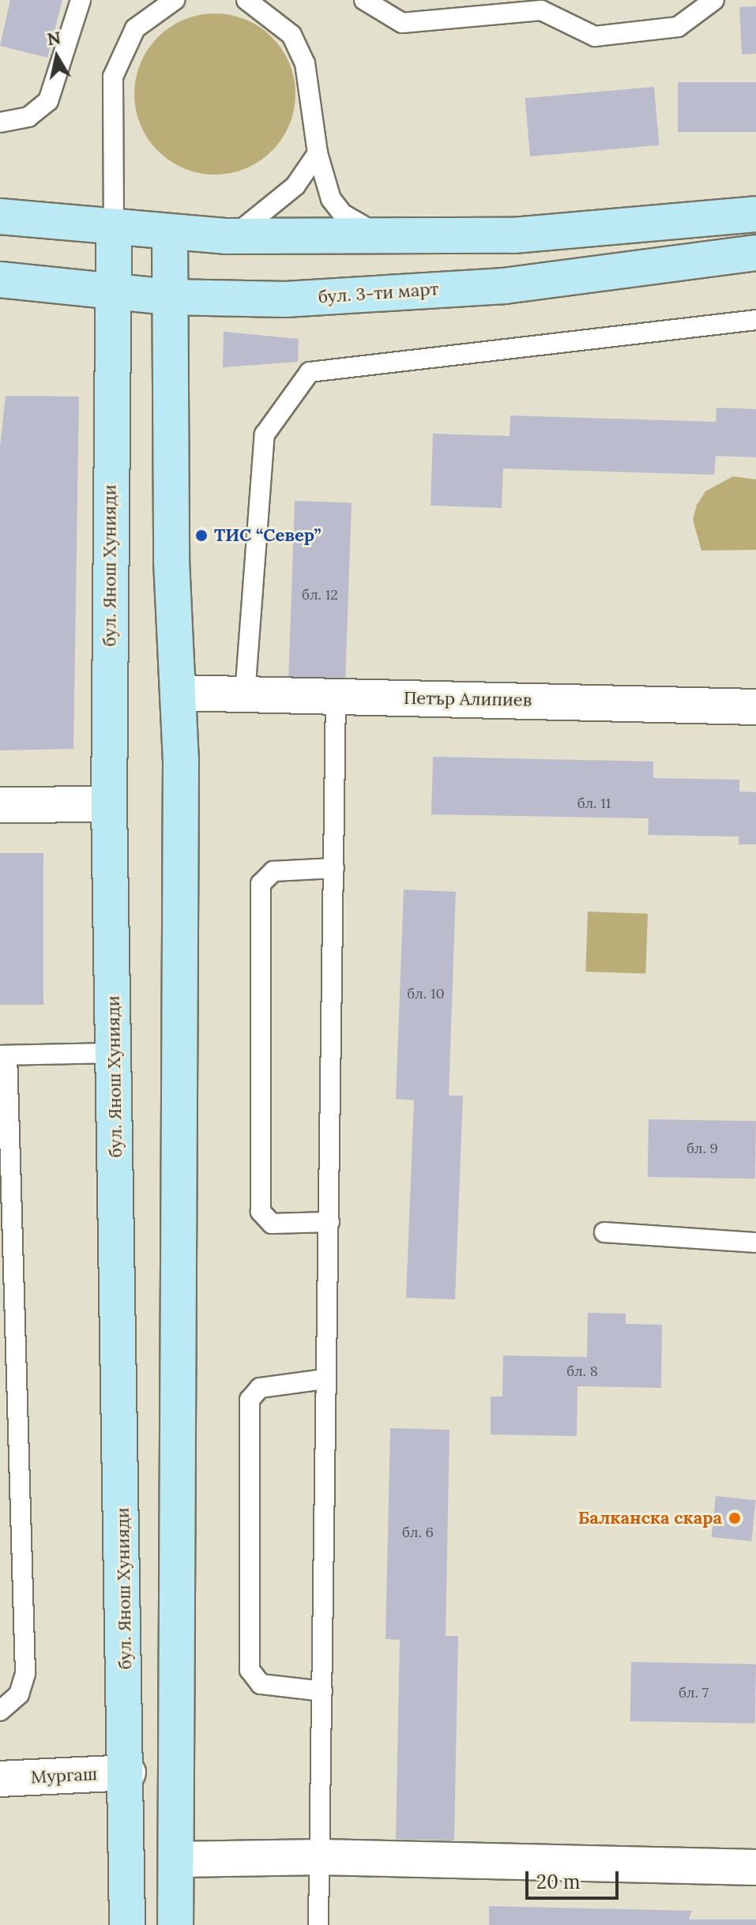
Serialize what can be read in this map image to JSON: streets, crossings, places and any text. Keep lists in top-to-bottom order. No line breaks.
{"streets":{"street":["бул. 3-ти март","бул. Янош Хунияди","Петър Алипиев","Мургаш"]},"crossings":[["бул. 3-ти март","бул. Янош Хунияди"],["бул. Янош Хунияди","Мургаш"]],"places":["ТИС “Север”","Балканска скара"],"house_numbers":["бл. 12","бл. 11","бл. 10","бл. 9","бл. 8","бл. 6","бл. 7"],"scale_bar":"20 m","north":"top"}
